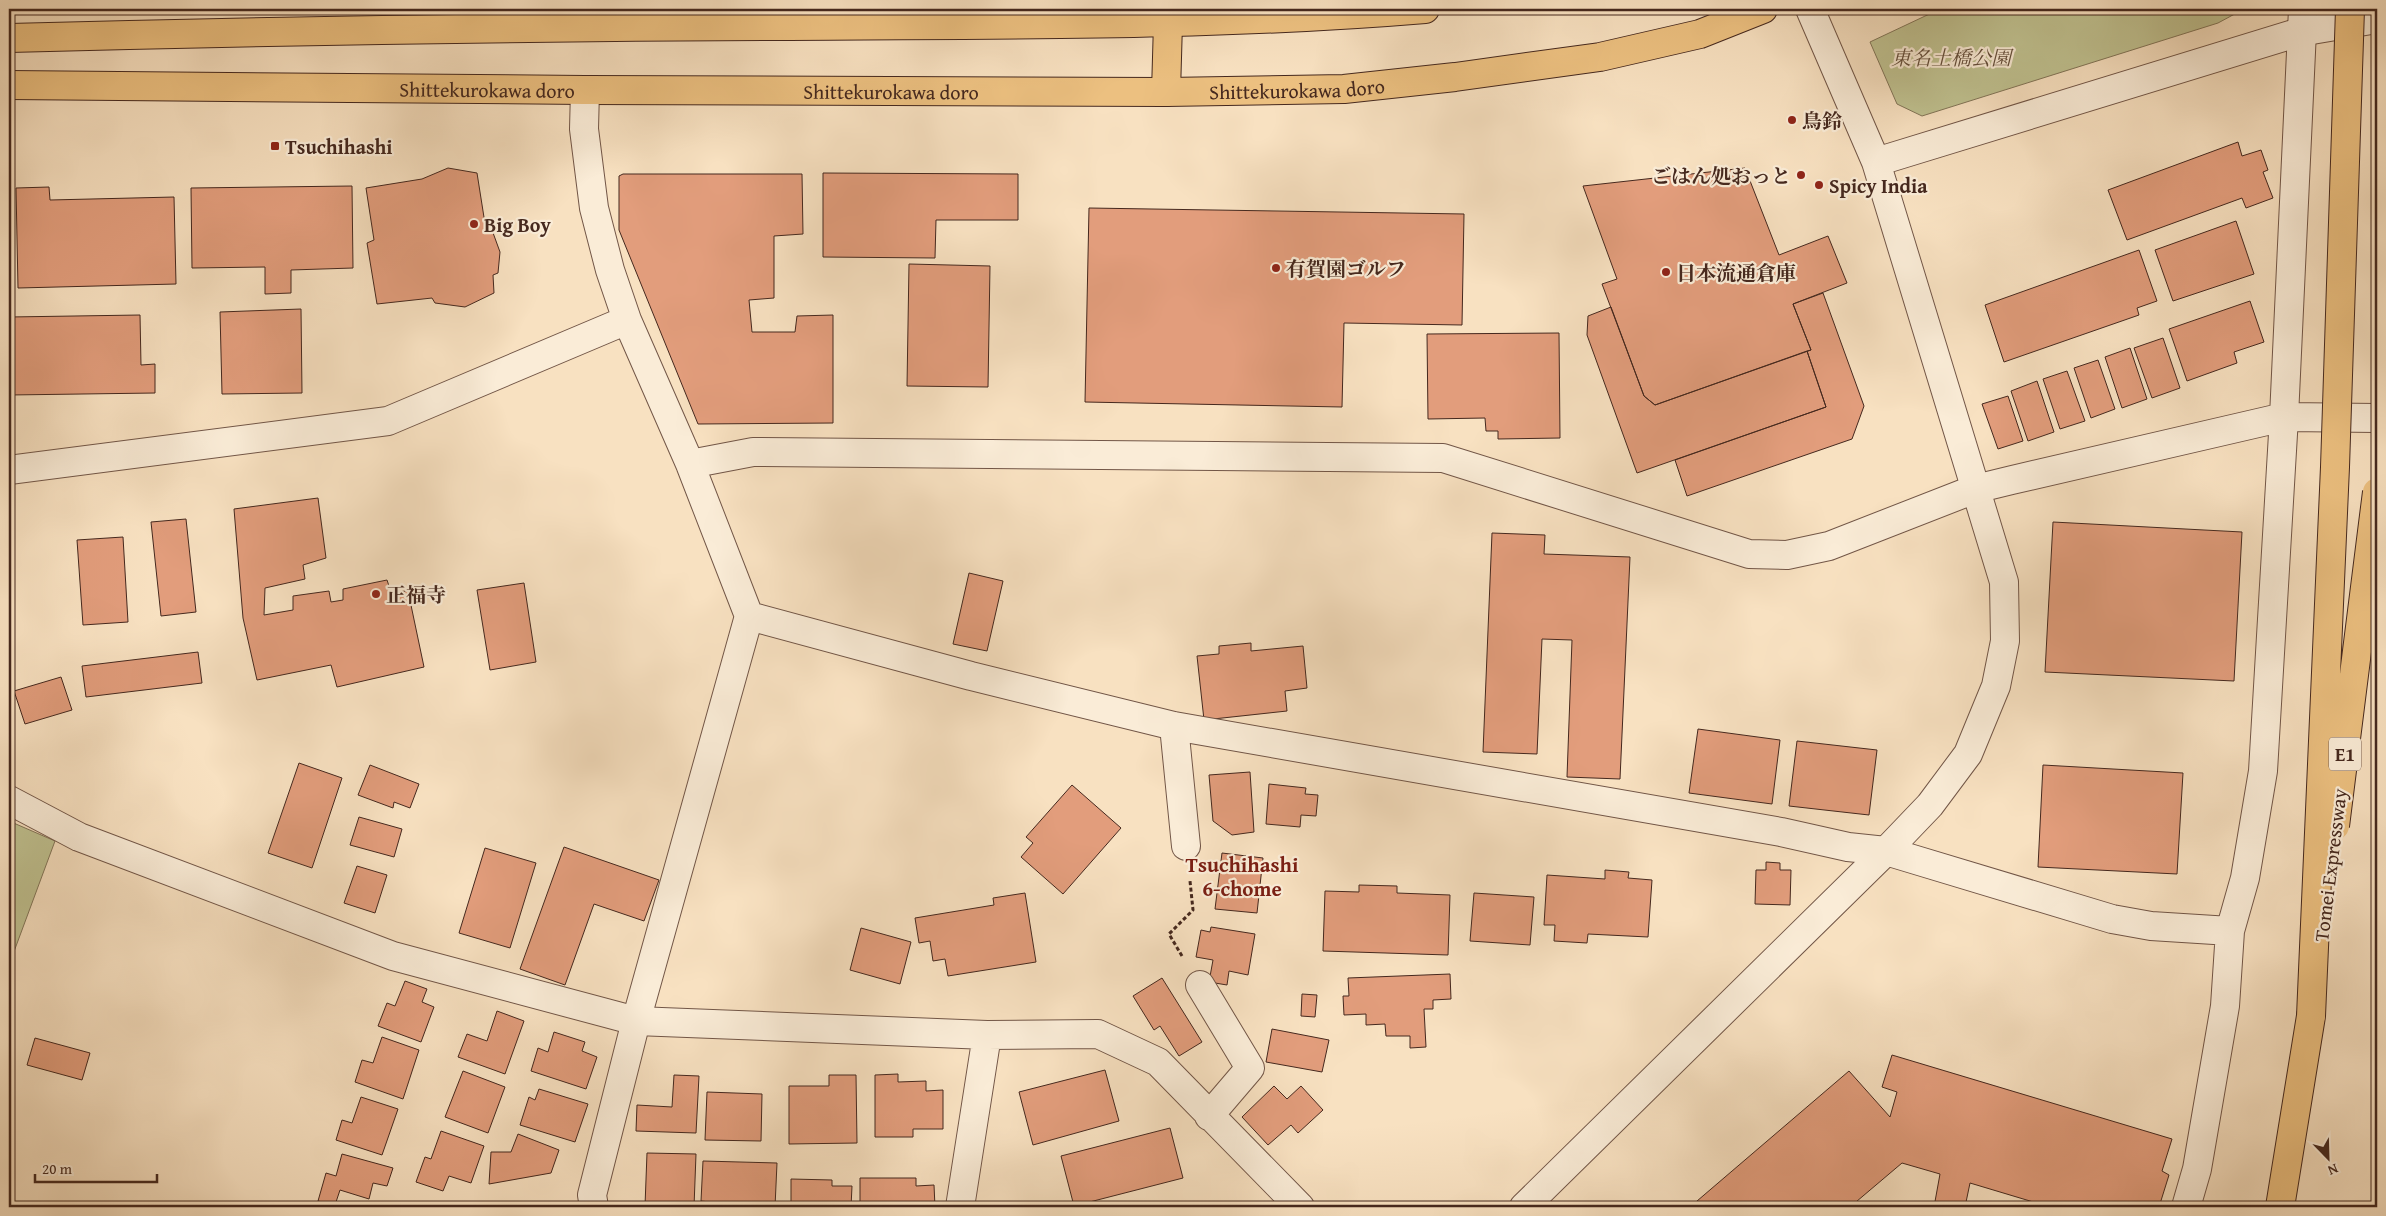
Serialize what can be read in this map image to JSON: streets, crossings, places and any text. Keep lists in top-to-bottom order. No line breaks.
{"streets":{"main road":["Shittekurokawa doro","E1","Tomei Expressway"]},"districts":["Tsuchihashi 6-chome"],"parks":["東名土橋公園"],"places":{"other":["鳥鈴","ごはん処おっと","Spicy India","Big Boy","有賀園ゴルフ","日本流通倉庫","正福寺"],"transit":["Tsuchihashi"]},"scale_bar":"20 m","north":"bottom right"}
